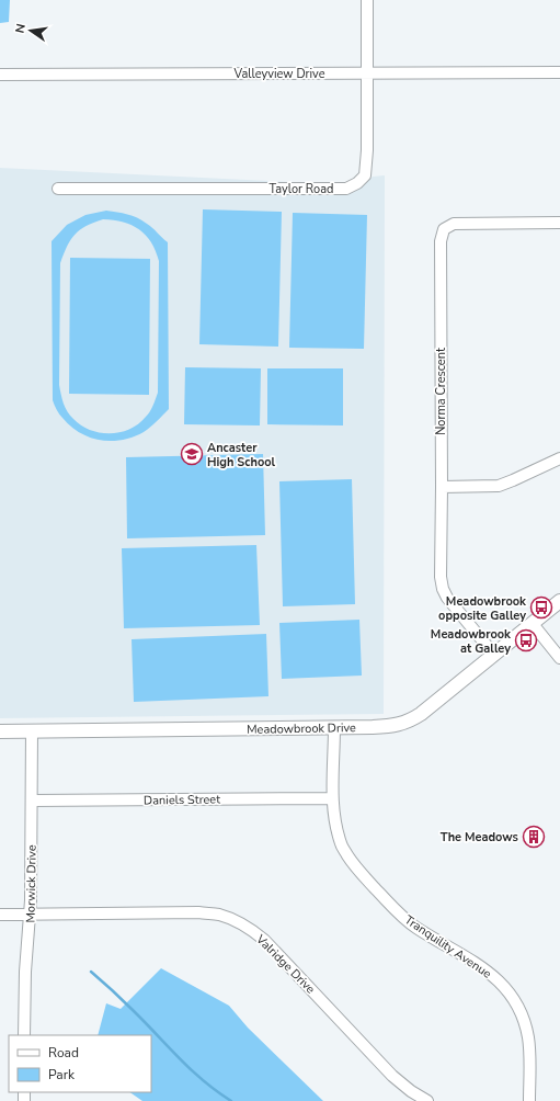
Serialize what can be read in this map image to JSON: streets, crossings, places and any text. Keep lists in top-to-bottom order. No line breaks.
{"streets":{"street":["Valleyview Drive","Taylor Road","Norma Crescent","Meadowbrook Drive","Daniels Street","Morwick Drive","Tranquility Avenue","Valridge Drive"]},"crossings":[["Valleyview Drive","Taylor Road"],["Norma Crescent","Meadowbrook Drive"],["Meadowbrook Drive","Morwick Drive"],["Meadowbrook Drive","Tranquility Avenue"],["Daniels Street","Morwick Drive"],["Daniels Street","Tranquility Avenue"],["Morwick Drive","Valridge Drive"]],"places":{"school or university":["Ancaster High School"],"bus stop":["Meadowbrook opposite Galley","Meadowbrook at Galley"],"building":["The Meadows"]},"legend":["Road","Park"],"north":"left"}
